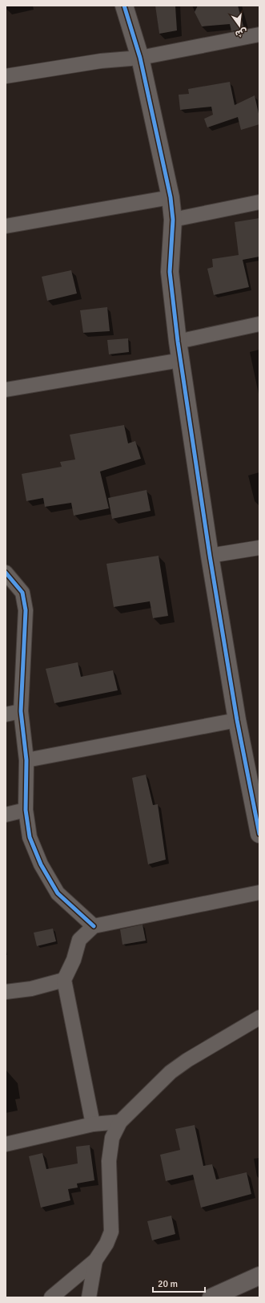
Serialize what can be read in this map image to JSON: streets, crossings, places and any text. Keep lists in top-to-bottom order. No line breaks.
{"scale_bar":"20 m","north":"bottom"}
